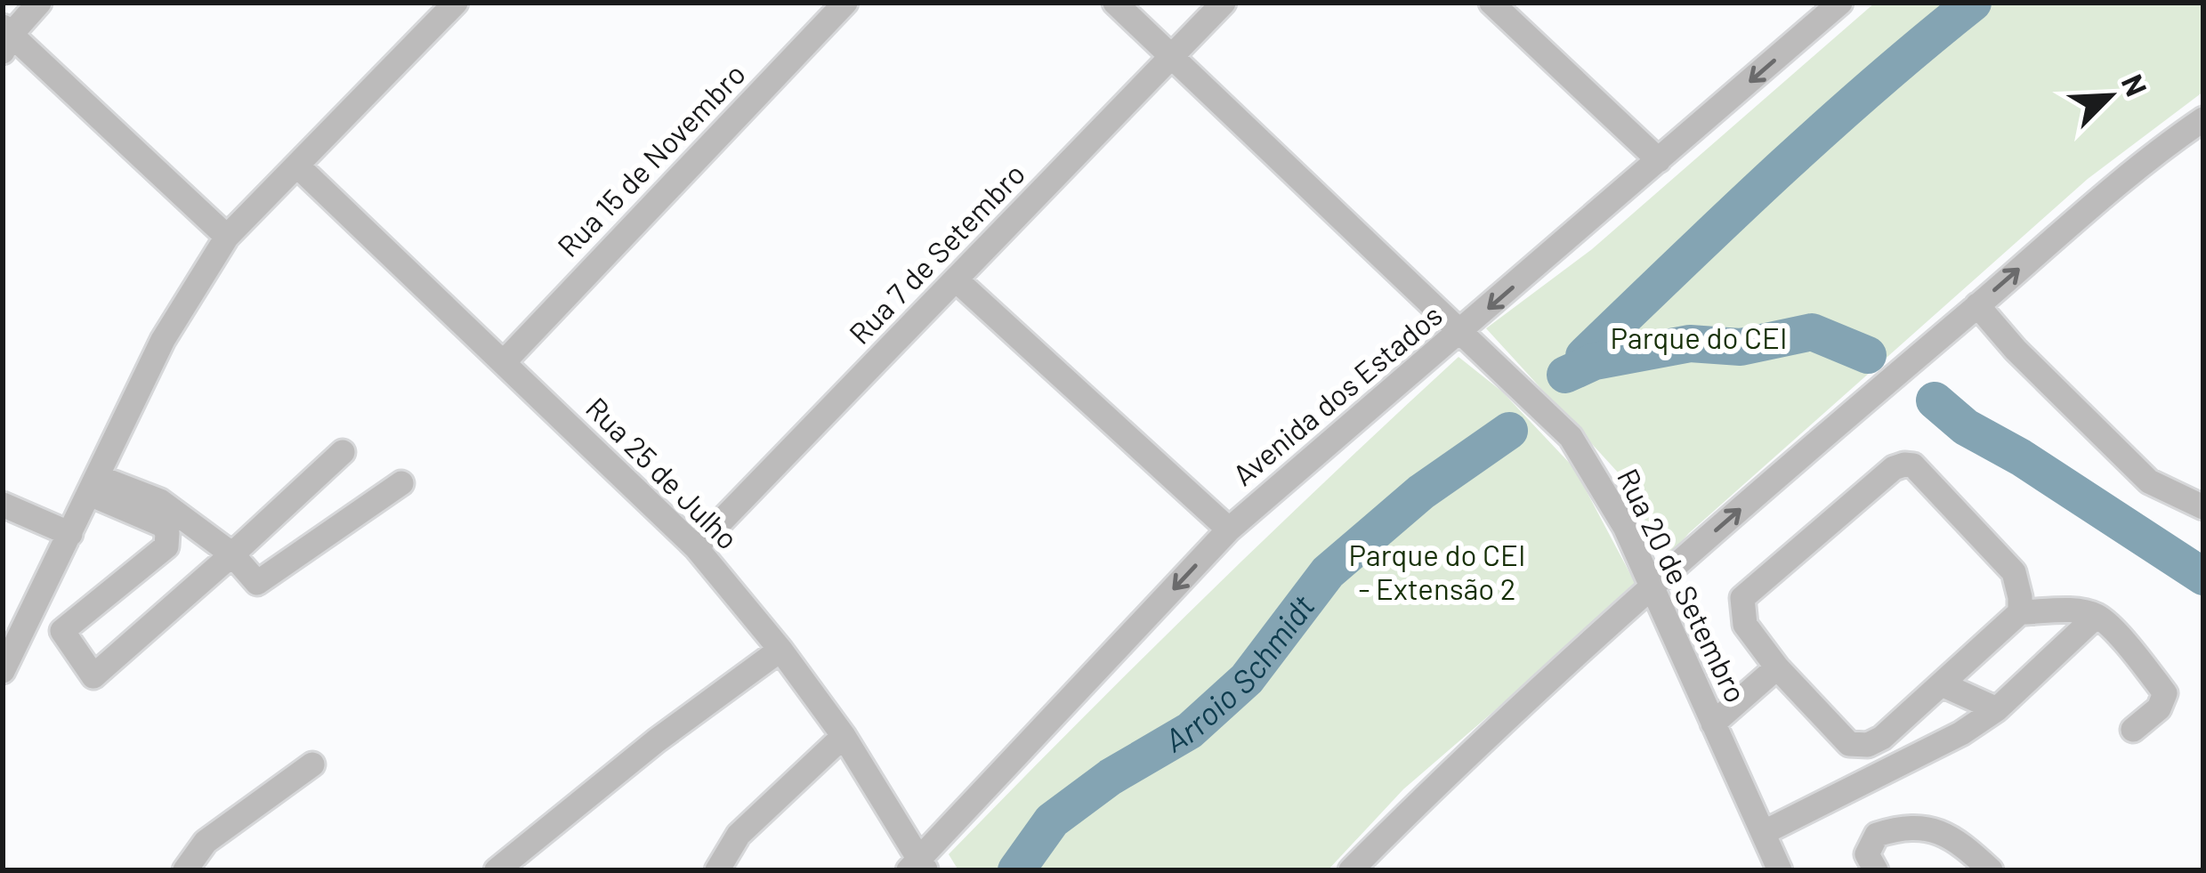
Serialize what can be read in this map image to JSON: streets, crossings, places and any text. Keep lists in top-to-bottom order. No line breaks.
{"streets":{"street":["Rua 15 de Novembro","Rua 7 de Setembro","Avenida dos Estados","Rua 25 de Julho","Rua 20 de Setembro"]},"crossings":[["Rua 15 de Novembro","Rua 25 de Julho"],["Rua 7 de Setembro","Rua 25 de Julho"],["Rua 7 de Setembro","Rua 20 de Setembro"],["Avenida dos Estados","Rua 25 de Julho"],["Avenida dos Estados","Rua 20 de Setembro"]],"one_way":["Avenida dos Estados"],"water":["Arroio Schmidt"],"parks":["Parque do CEI","Parque do CEI - Extensão 2"],"north":"top right"}
